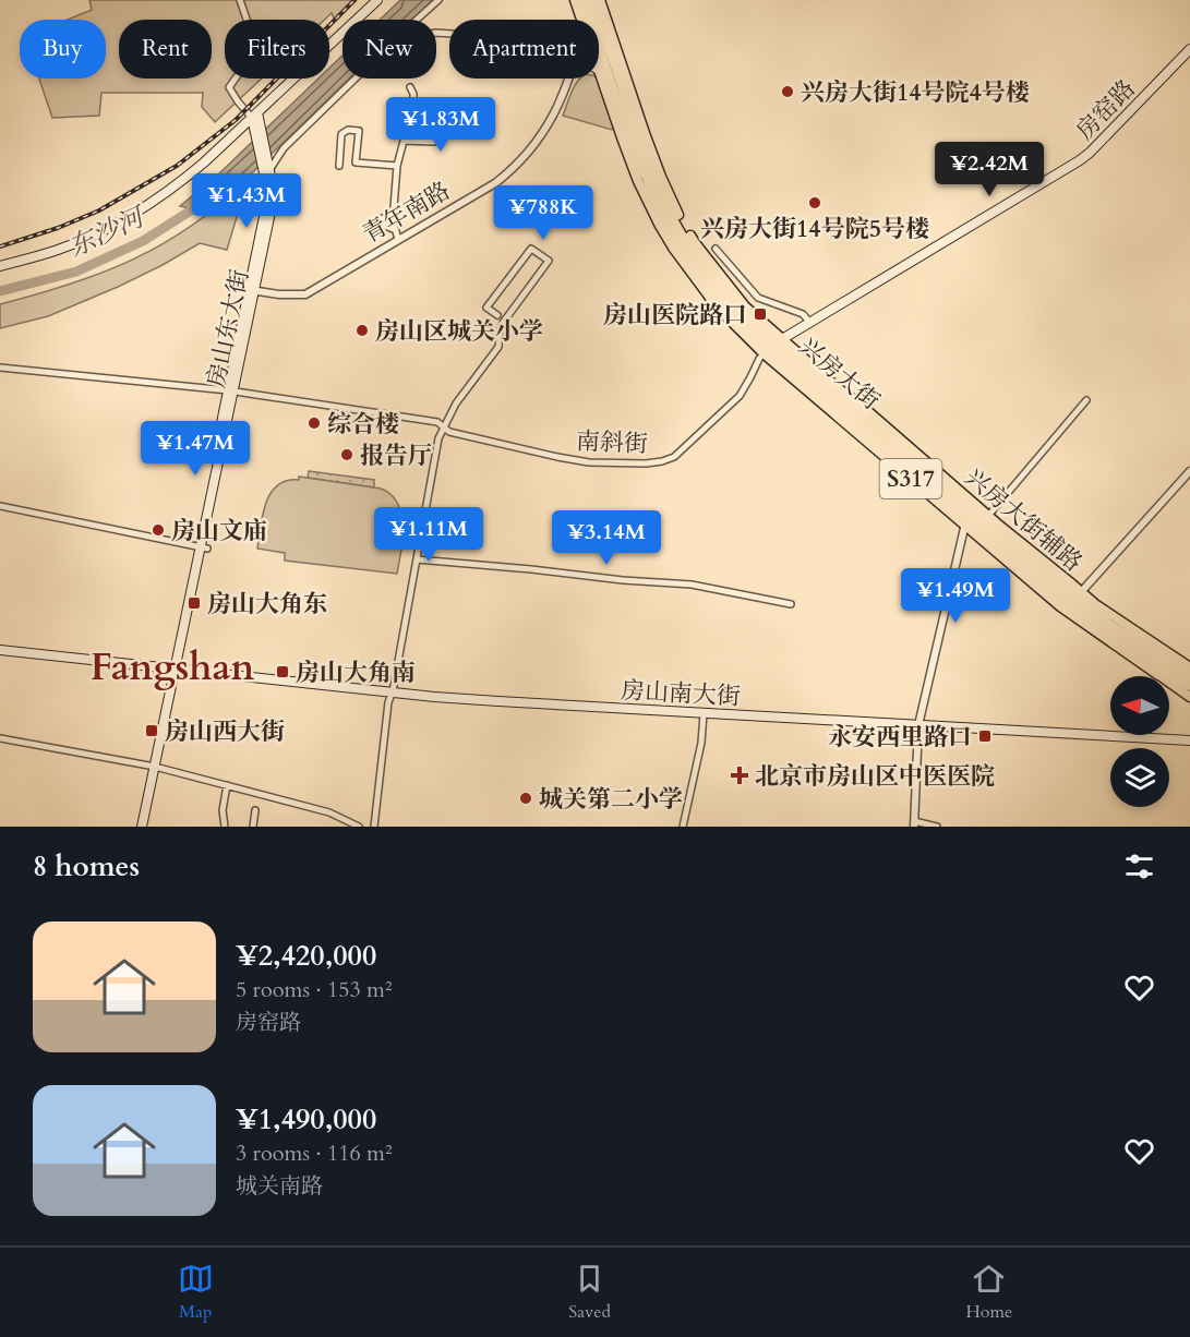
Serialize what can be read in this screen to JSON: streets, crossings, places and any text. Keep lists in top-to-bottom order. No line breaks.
{"streets":{"main road":["房窑路","房山东大街","兴房大街","S317","兴房大街辅路","房山南大街"],"street":["青年南路","南斜街"]},"crossings":[["房窑路","兴房大街"],["房窑路","南斜街"],["房窑路","兴房大街辅路"],["青年南路","房山东大街"],["房山东大街","南斜街"],["房山东大街","房山南大街"],["兴房大街","南斜街"],["兴房大街","兴房大街辅路"],["南斜街","兴房大街辅路"]],"districts":["Fangshan"],"water":["东沙河"],"places":{"other":["兴房大街14号院4号楼","兴房大街14号院5号楼","房山区城关小学","综合楼","报告厅","房山文庙","城关第二小学"],"transit":["房山医院路口","房山大角东","房山大角南","房山西大街","永安西里路口"],"health":["北京市房山区中医医院"]},"north":"left","page":{"chip":["Buy","Rent","Filters","New","Apartment"],"price":["¥1.83M","¥2.42M","¥1.43M","¥788K","¥1.47M","¥1.11M","¥3.14M","¥1.49M"],"heading":"8 homes","list":[{"name":"¥2,420,000","note":"5 rooms · 153 m² · 房窑路"},{"name":"¥1,490,000","note":"3 rooms · 116 m² · 城关南路"}],"tabs":["Map","Saved","Home"]}}
